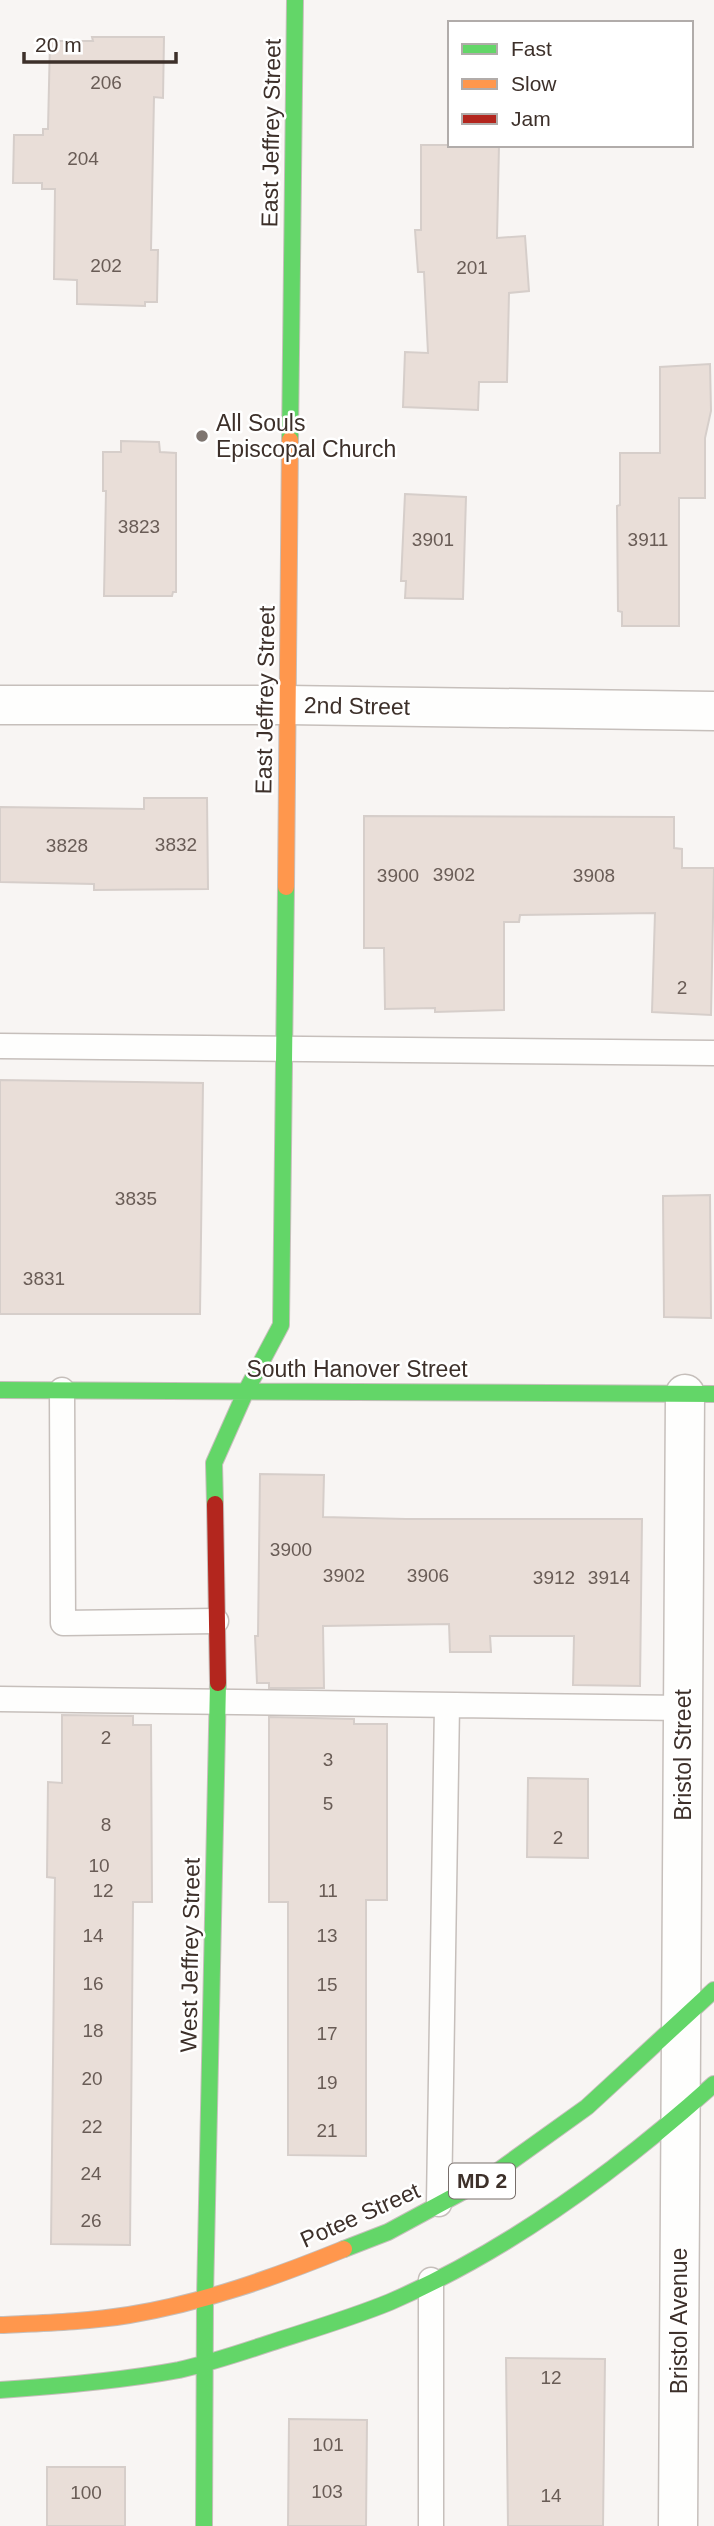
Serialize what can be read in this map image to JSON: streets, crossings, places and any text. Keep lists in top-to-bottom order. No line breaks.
{"streets":{"street":["East Jeffrey Street","2nd Street","South Hanover Street","Bristol Street","West Jeffrey Street","MD 2","Potee Street","Bristol Avenue"]},"crossings":[["East Jeffrey Street","2nd Street"],["East Jeffrey Street","South Hanover Street"],["East Jeffrey Street","West Jeffrey Street"],["South Hanover Street","Bristol Street"],["South Hanover Street","West Jeffrey Street"],["Bristol Street","MD 2"],["Bristol Street","Potee Street"],["Bristol Street","Bristol Avenue"],["West Jeffrey Street","MD 2"],["West Jeffrey Street","Potee Street"],["MD 2","Bristol Avenue"]],"places":["All Souls Episcopal Church"],"house_numbers":["206","204","202","201","3823","3901","3911","3832","3828","3902","3900","3908","2","3835","3831","3900","3902","3906","3912","3914","2","3","5","8","2","10","12","11","14","13","16","15","18","17","20","19","22","21","24","26","12","101","103","100","14"],"legend":["Fast","Slow","Jam"],"scale_bar":"20 m"}
